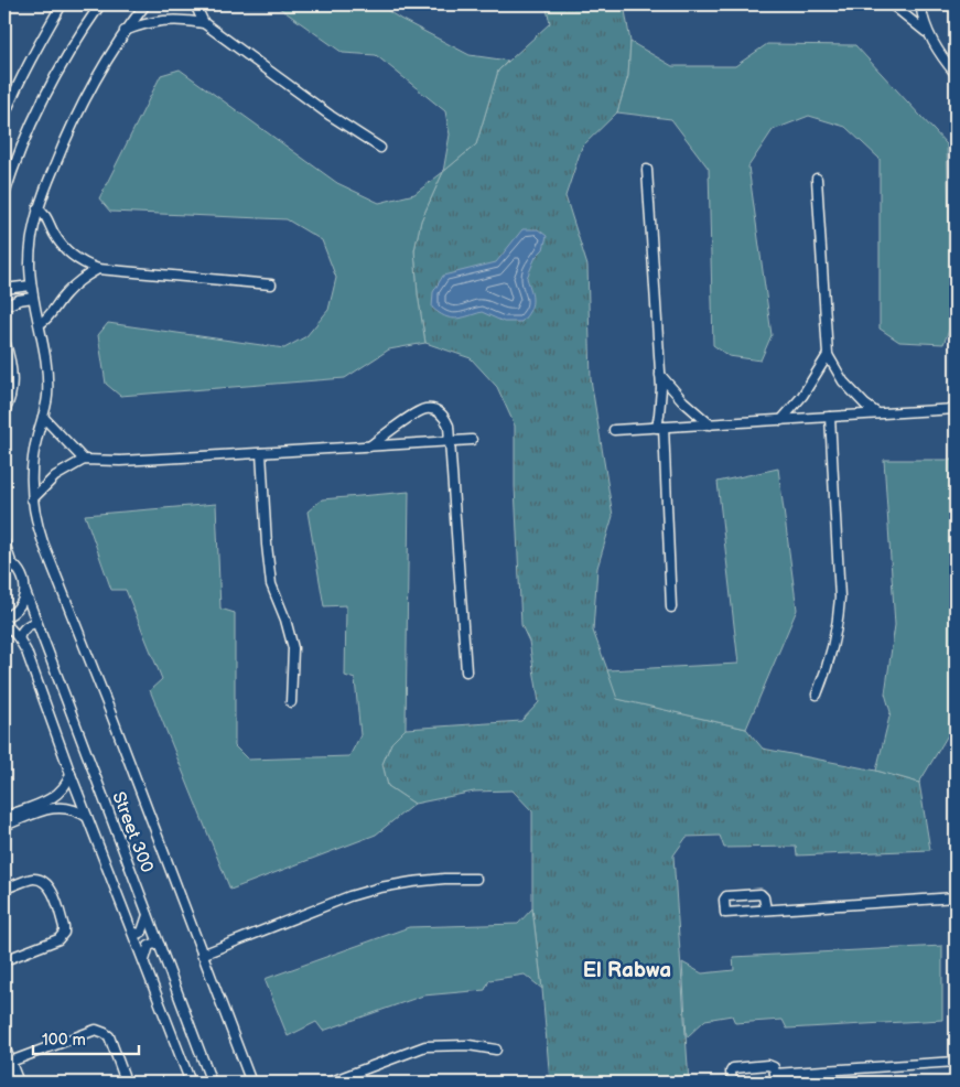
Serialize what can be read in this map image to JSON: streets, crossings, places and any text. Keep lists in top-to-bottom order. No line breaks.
{"streets":{"street":["Street 300"]},"districts":["El Rabwa"],"scale_bar":"100 m"}
